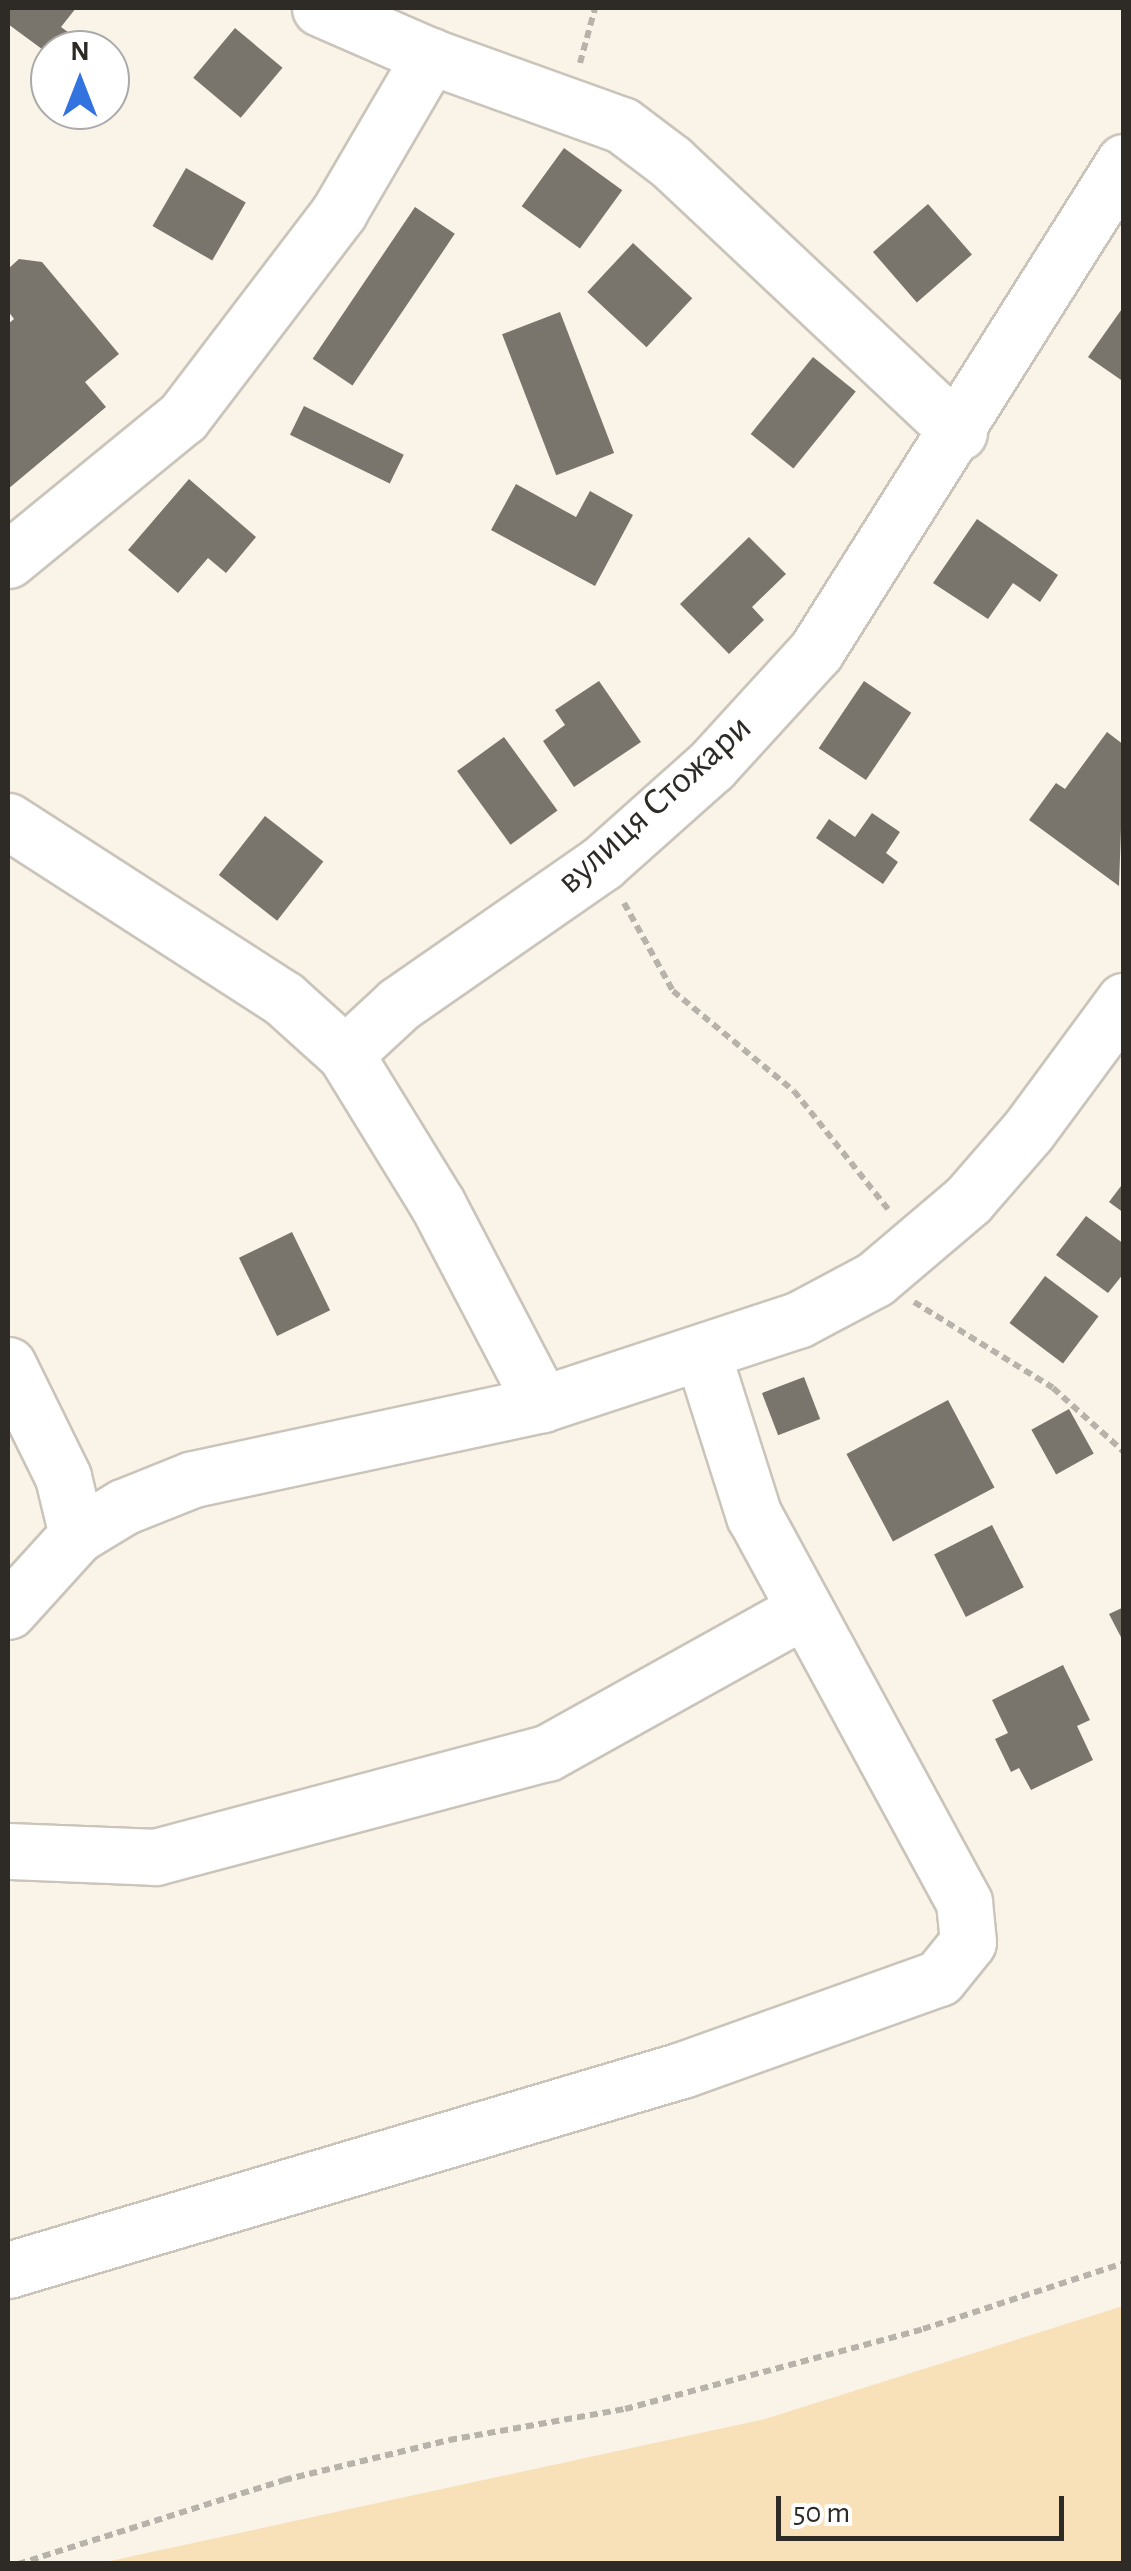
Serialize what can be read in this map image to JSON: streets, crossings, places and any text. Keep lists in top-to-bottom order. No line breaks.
{"streets":{"street":["вулиця Стожари"]},"scale_bar":"50 m","north":"top"}
